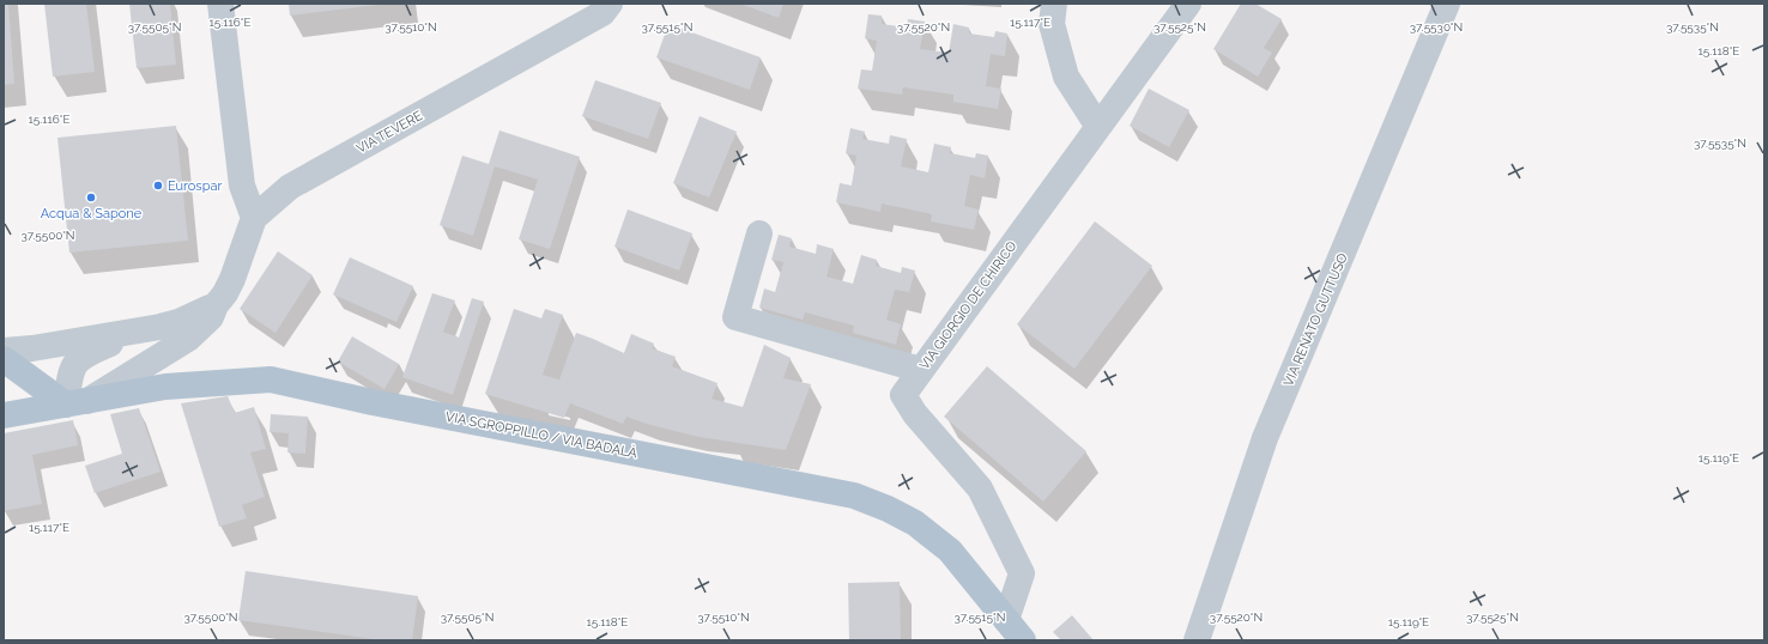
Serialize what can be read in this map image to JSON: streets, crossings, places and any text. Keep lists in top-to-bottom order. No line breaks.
{"streets":{"main road":["VIA SGROPPILLO / VIA BADALÀ"],"street":["VIA TEVERE","VIA GIORGIO DE CHIRICO","VIA RENATO GUTTUSO"]},"crossings":[["VIA TEVERE","VIA SGROPPILLO / VIA BADALÀ"],["VIA GIORGIO DE CHIRICO","VIA SGROPPILLO / VIA BADALÀ"]],"places":["Eurospar","Acqua & Sapone"],"coordinates":["15.116°E","15.117°E","37.5505°N","37.5510°N","37.5515°N","37.5520°N","37.5525°N","37.5530°N","37.5535°N","15.118°E","37.5500°N","15.119°E"]}
